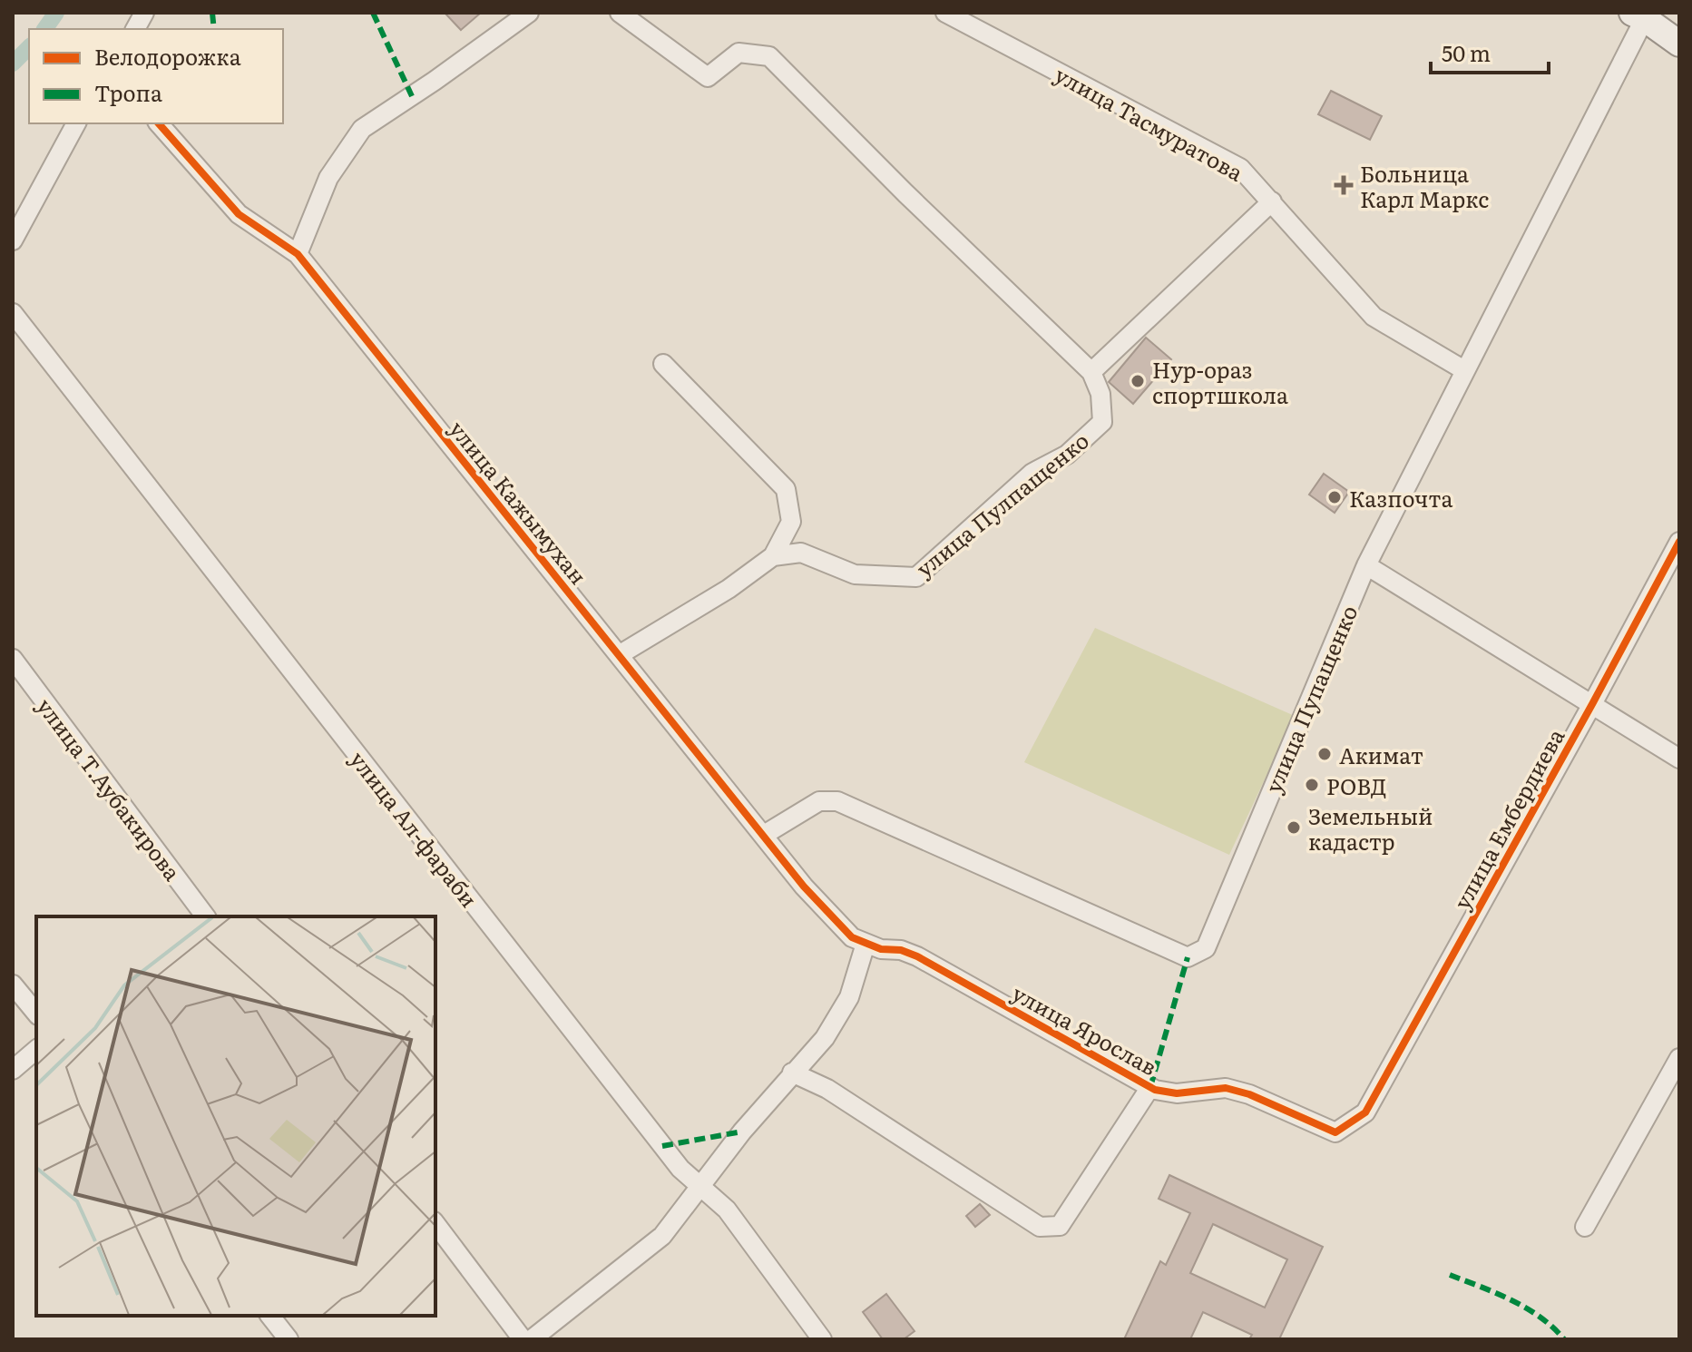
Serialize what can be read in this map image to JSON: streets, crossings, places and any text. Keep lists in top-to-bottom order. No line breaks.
{"streets":{"street":["улица Тасмуратова","улица Кажымухан","улица Пулпащенко","улица Пупащенко","улица Т.Аубакирова","улица Ембердиева","улица Ал-фараби","улица Ярослав"]},"crossings":[["улица Тасмуратова","улица Пупащенко"],["улица Кажымухан","улица Пупащенко"],["улица Кажымухан","улица Ярослав"],["улица Ембердиева","улица Ярослав"]],"places":{"health":["Больница Карл Маркс"],"other":["Нур-ораз спортшкола","Казпочта","Акимат","РОВД","Земельный кадастр"]},"legend":["Велодорожка","Тропа"],"scale_bar":"50 m"}
